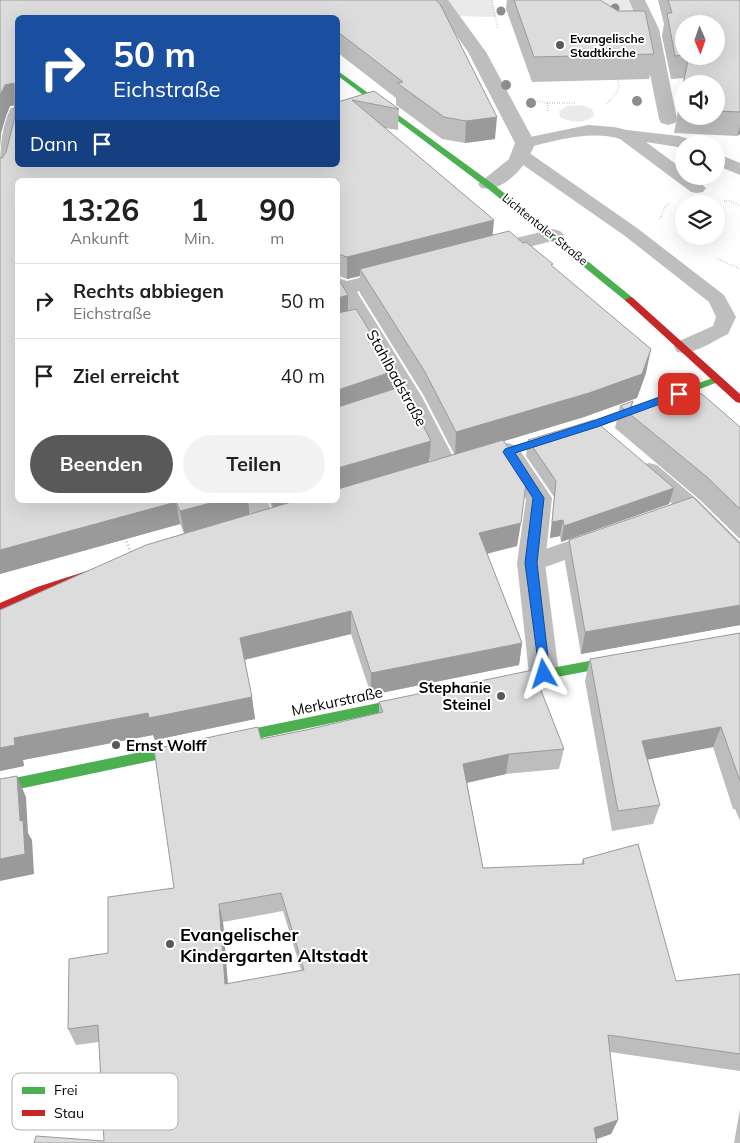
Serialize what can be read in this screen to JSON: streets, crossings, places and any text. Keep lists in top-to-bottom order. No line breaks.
{"streets":{"street":["Lichtentaler Straße","Stahlbadstraße","Merkurstraße"]},"places":["Evangelische Stadtkirche","Stephanie Steinel","Ernst Wolff","Evangelischer Kindergarten Altstadt"],"legend":["Frei","Stau"],"north":"bottom","page":{"turn":["50 m","Eichstraße"],"then":"Dann","eta":["13:26","Ankunft","1","Min.","90","m"],"list":[{"name":"Rechts abbiegen","note":"Eichstraße","value":"50 m"},{"name":"Ziel erreicht","value":"40 m"}],"buttons":["Beenden","Teilen"]}}
